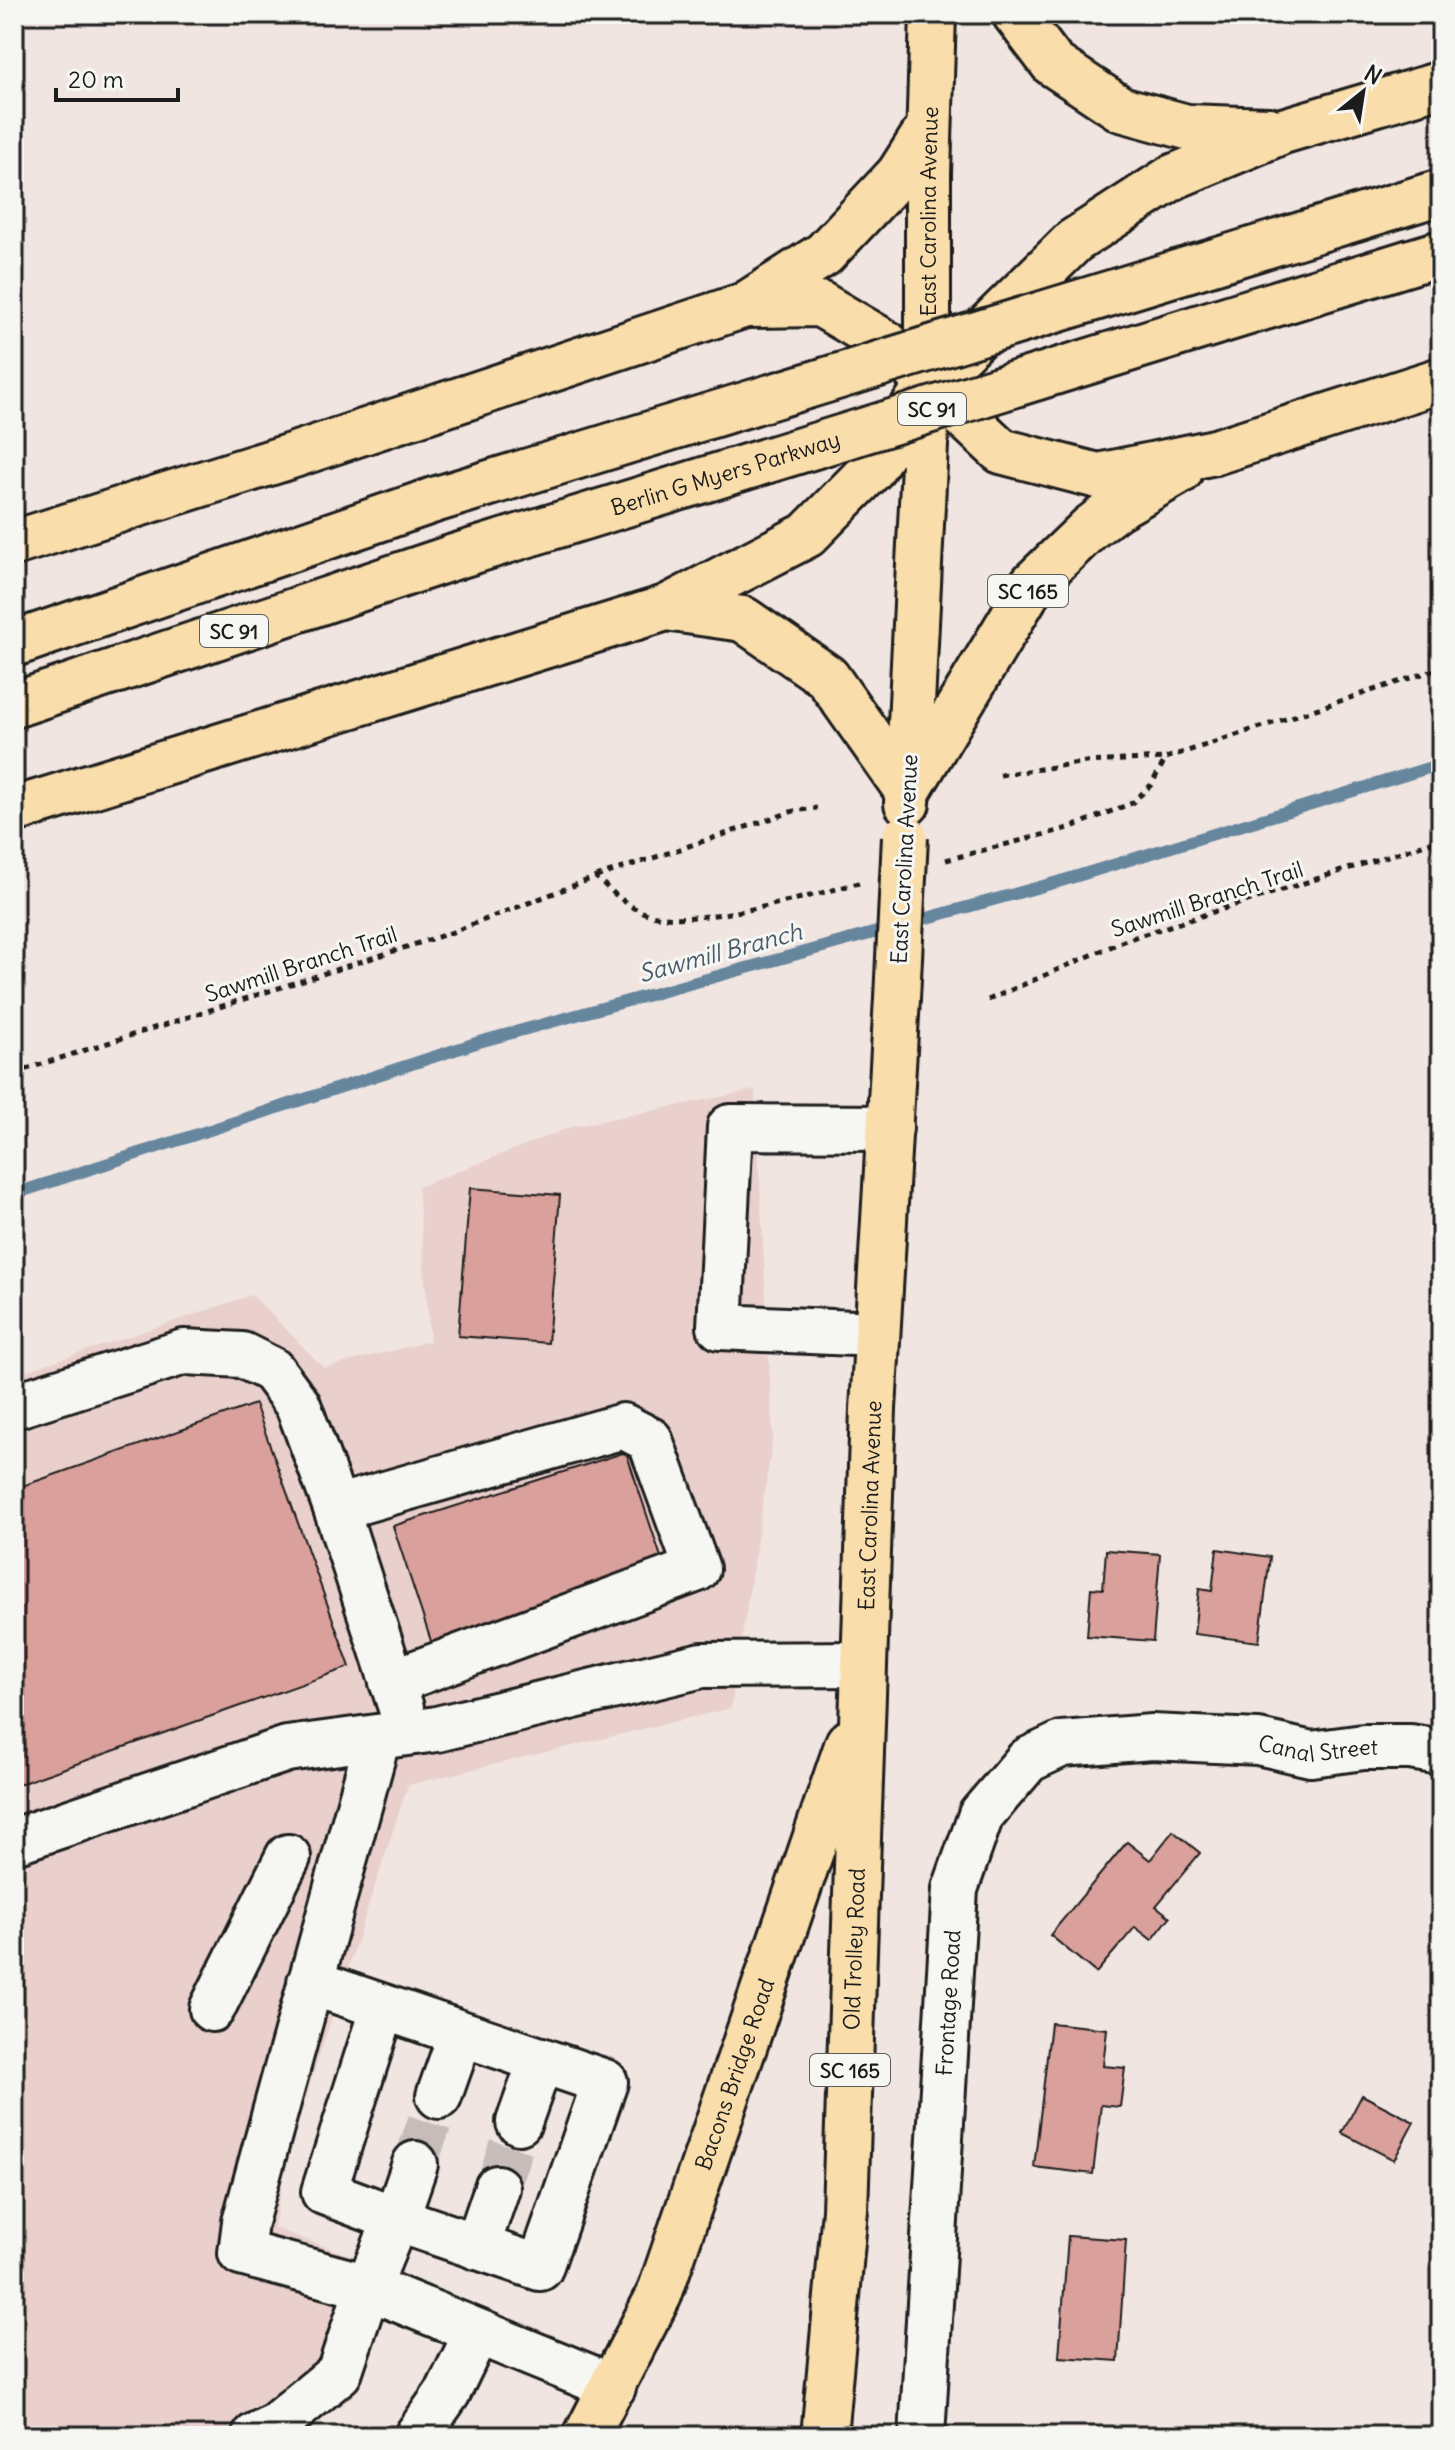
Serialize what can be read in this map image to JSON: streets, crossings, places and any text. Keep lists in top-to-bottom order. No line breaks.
{"streets":{"main road":["East Carolina Avenue","SC 91","Berlin G Myers Parkway","SC 165","Old Trolley Road","Bacons Bridge Road"],"street":["Canal Street","Frontage Road"],"path":["Sawmill Branch Trail"]},"crossings":[["East Carolina Avenue","SC 165"],["East Carolina Avenue","Old Trolley Road"],["East Carolina Avenue","Bacons Bridge Road"],["Canal Street","Frontage Road"],["Old Trolley Road","Bacons Bridge Road"]],"water":["Sawmill Branch"],"scale_bar":"20 m","north":"top right"}
